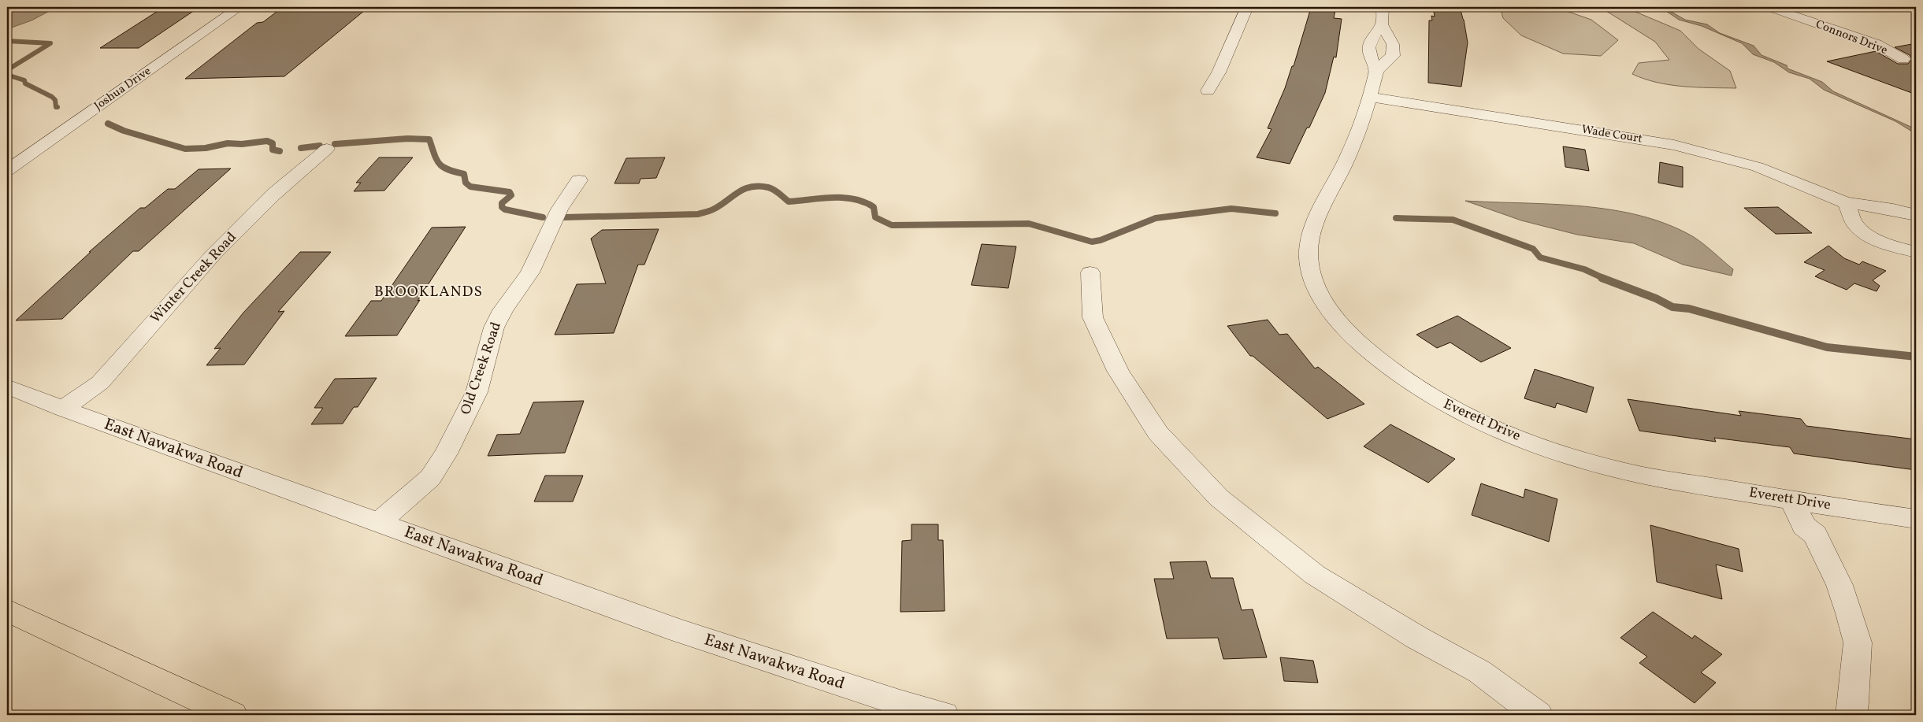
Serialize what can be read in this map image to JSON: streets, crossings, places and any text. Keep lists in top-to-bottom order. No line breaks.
{"streets":{"street":["Connors Drive","Joshua Drive","Wade Court","Winter Creek Road","Old Creek Road","Everett Drive","East Nawakwa Road"]},"crossings":[["Wade Court","Everett Drive"],["Winter Creek Road","East Nawakwa Road"],["Old Creek Road","East Nawakwa Road"]],"districts":["BROOKLANDS"]}
